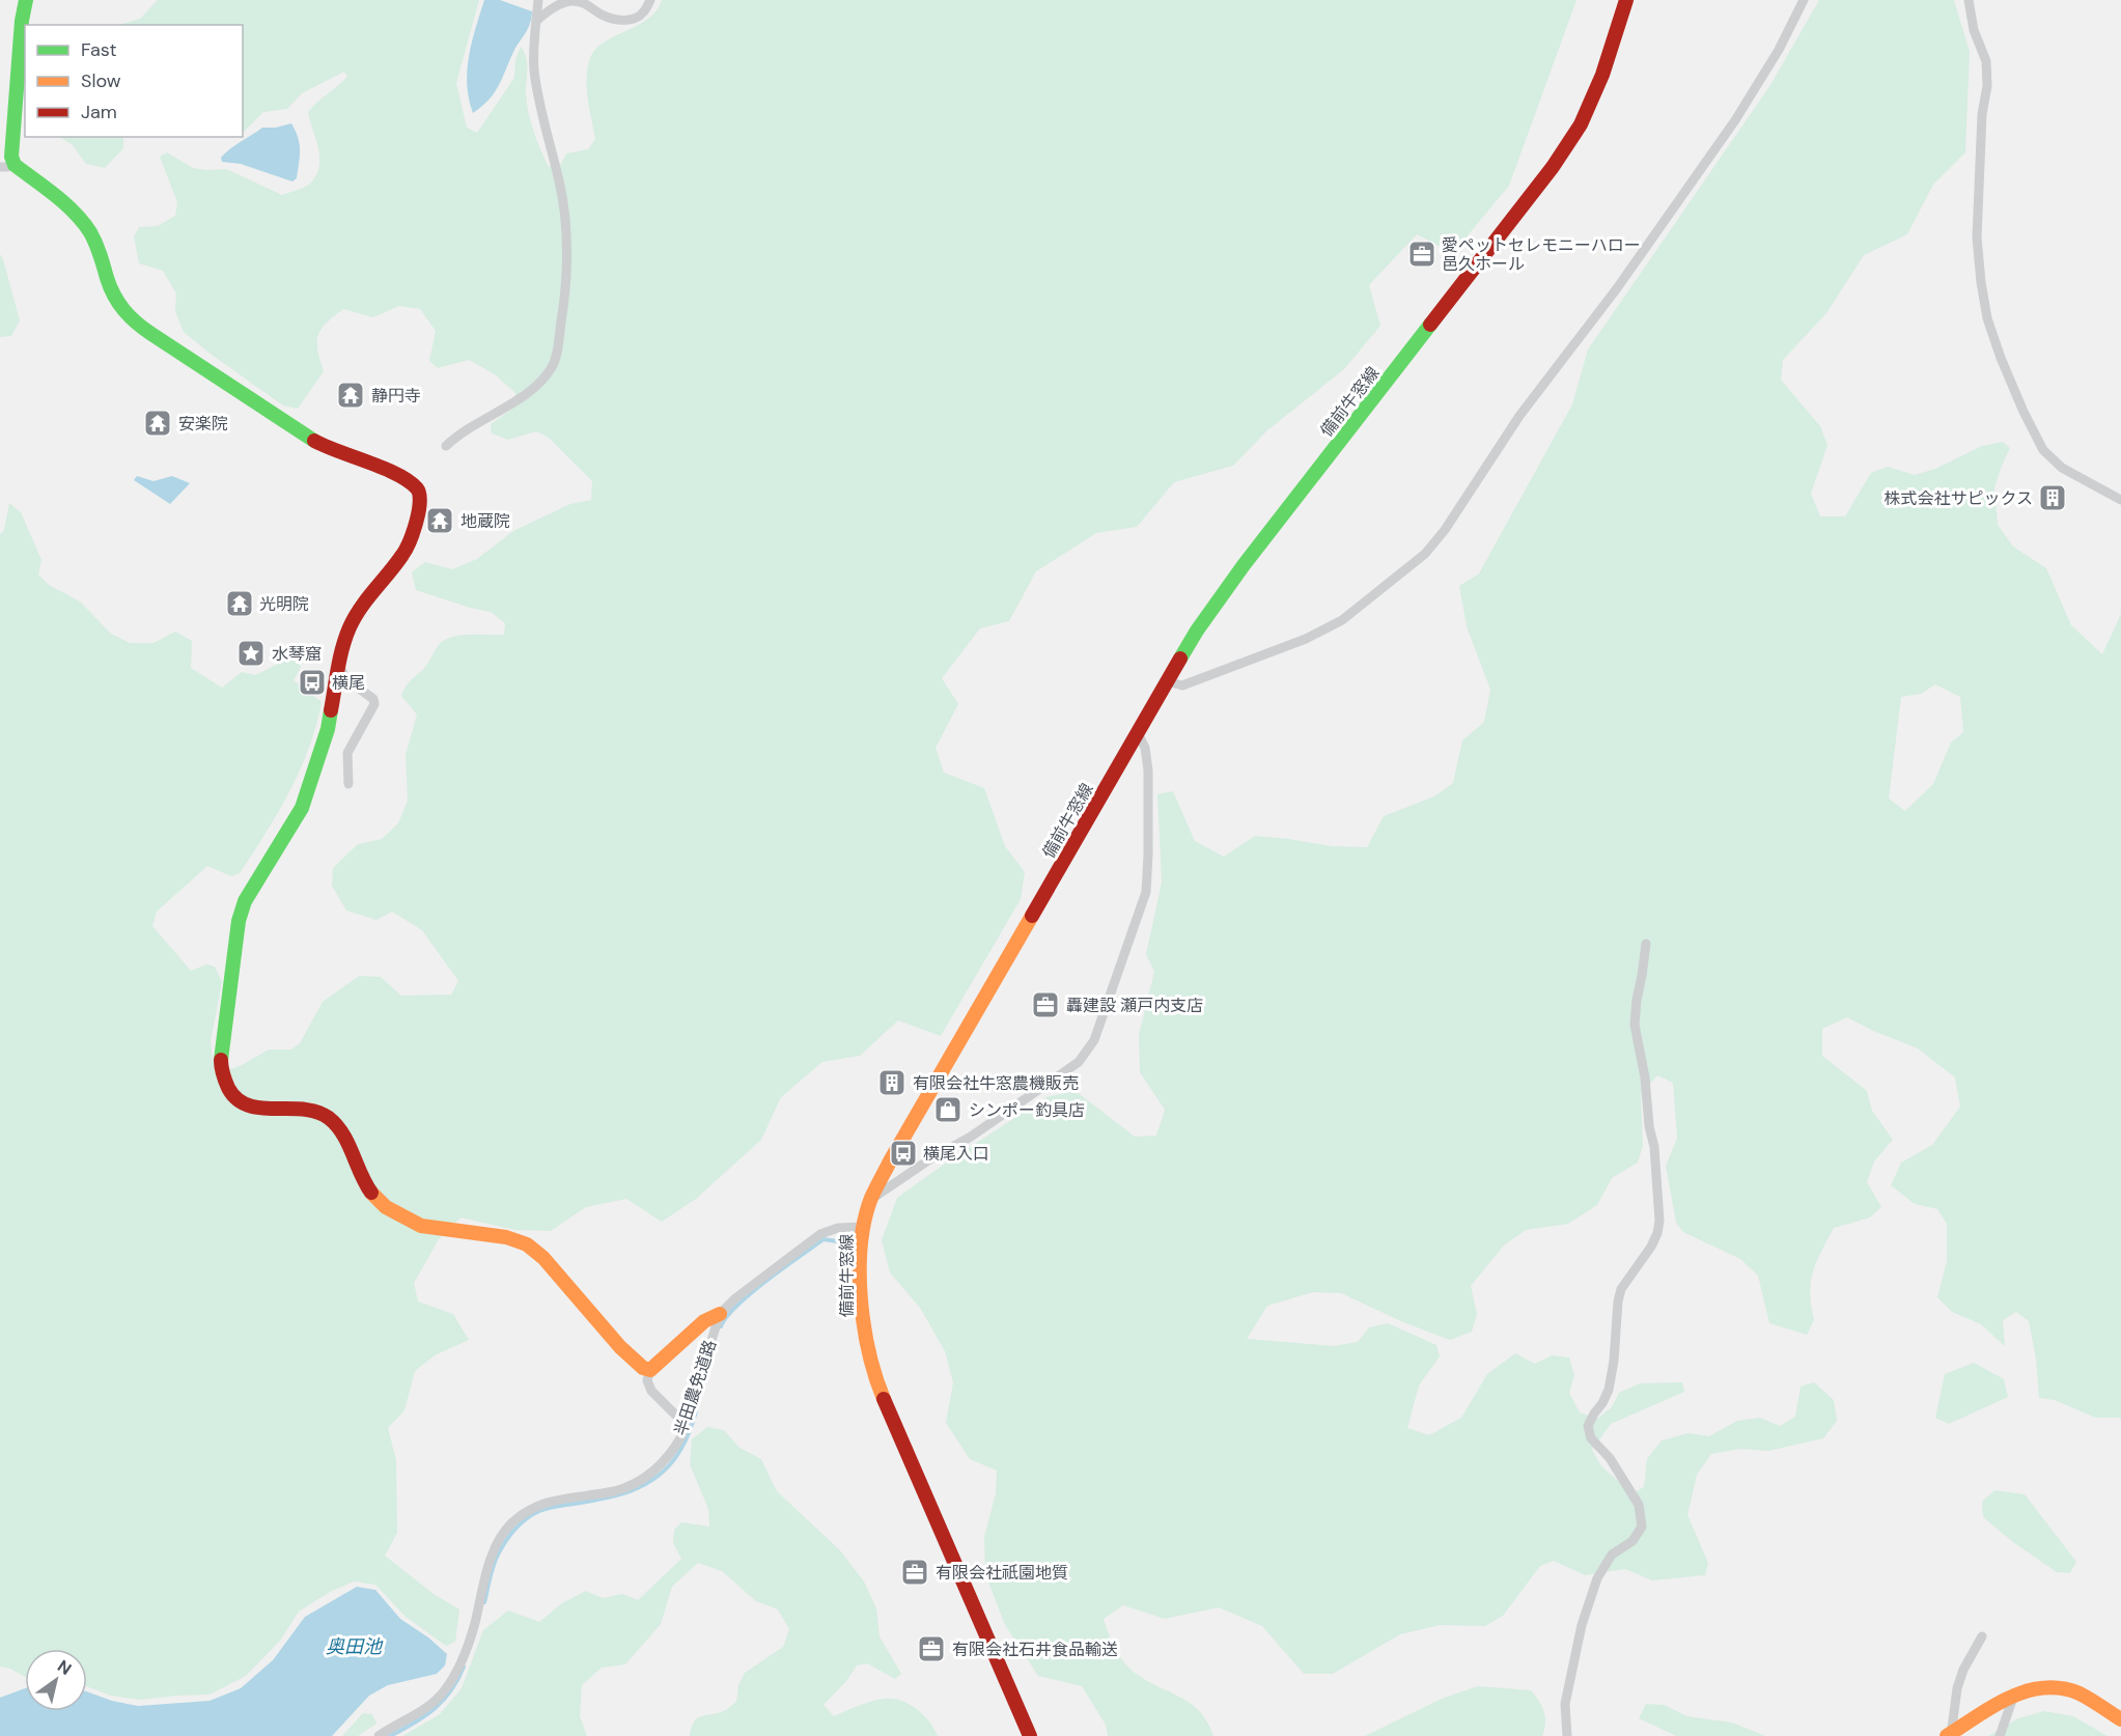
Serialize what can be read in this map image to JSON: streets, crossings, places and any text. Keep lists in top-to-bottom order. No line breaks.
{"streets":{"street":["備前牛窓線","半田農免道路"]},"water":["奥田池"],"places":{"office":["愛ペットセレモニーハロー 邑久ホール","轟建設 瀬戸内支店","有限会社祇園地質","有限会社石井食品輸送"],"temple":["静円寺","安楽院","地蔵院","光明院"],"building":["株式会社サピックス","有限会社牛窓農機販売"],"place":["水琴窟"],"bus stop":["横尾","横尾入口"],"shop":["シンポー釣具店"]},"legend":["Fast","Slow","Jam"],"north":"top right"}
